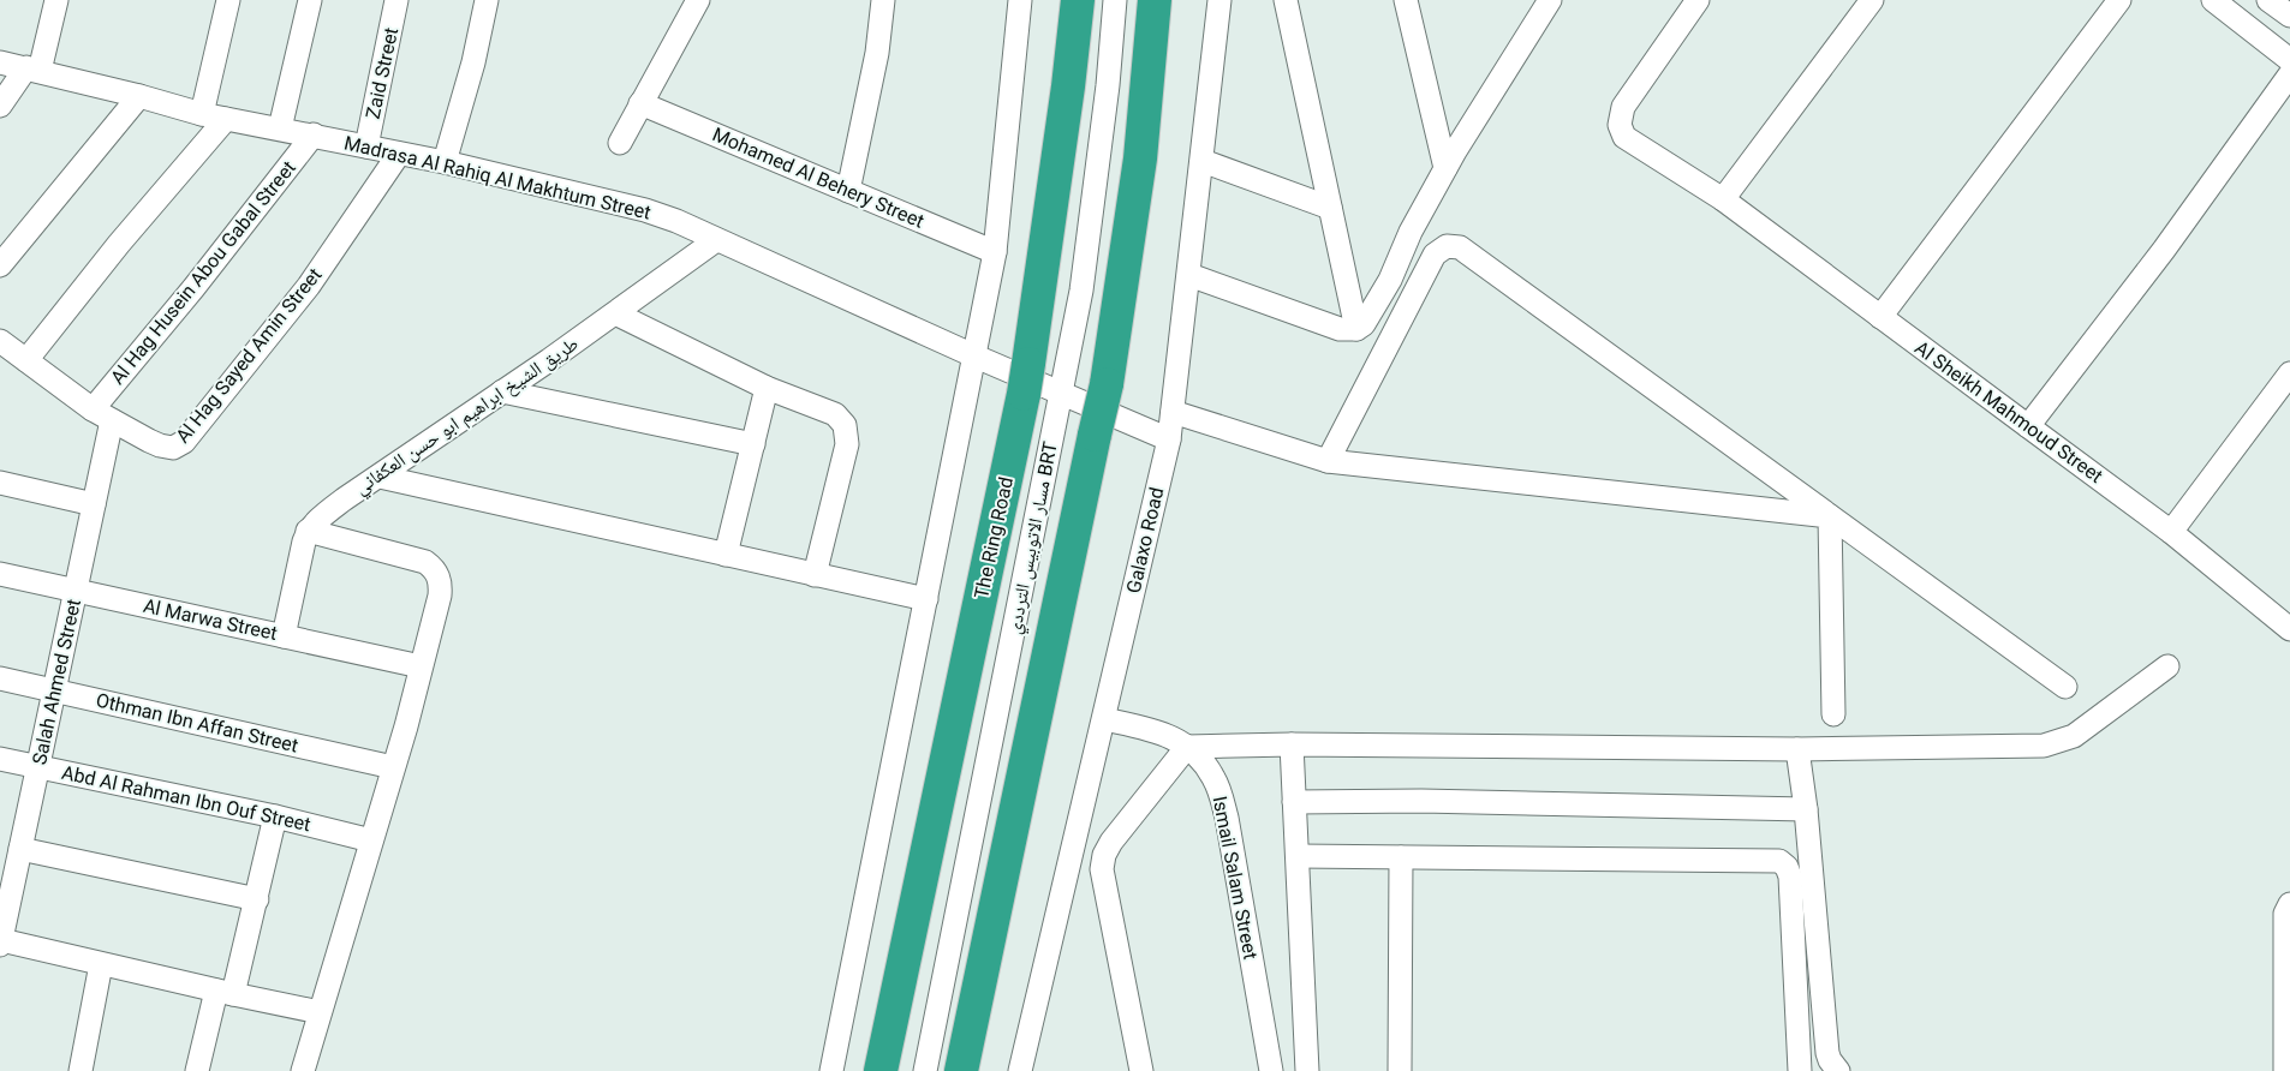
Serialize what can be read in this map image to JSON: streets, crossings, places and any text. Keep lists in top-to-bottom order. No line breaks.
{"streets":{"highway":["The Ring Road"],"street":["Zaid Street","Madrasa Al Rahiq Al Makhtum Street","Mohamed Al Behery Street","Al Hag Husein Abou Gabal Street","Al Hag Sayed Amin Street","Al Sheikh Mahmoud Street","طريق الشيخ ابراهيم ابو حسن العكفاني","مسار الاتوبيس الترددي BRT","Galaxo Road","Al Marwa Street","Salah Ahmed Street","Othman Ibn Affan Street","Abd Al Rahman Ibn Ouf Street","Ismail Salam Street"]},"crossings":[["Zaid Street","Madrasa Al Rahiq Al Makhtum Street"],["Madrasa Al Rahiq Al Makhtum Street","Al Hag Husein Abou Gabal Street"],["Madrasa Al Rahiq Al Makhtum Street","Al Hag Sayed Amin Street"],["Madrasa Al Rahiq Al Makhtum Street","طريق الشيخ ابراهيم ابو حسن العكفاني"],["Madrasa Al Rahiq Al Makhtum Street","Galaxo Road"],["Al Hag Husein Abou Gabal Street","Al Hag Sayed Amin Street"],["Al Hag Husein Abou Gabal Street","Salah Ahmed Street"],["Al Hag Sayed Amin Street","Salah Ahmed Street"],["Galaxo Road","Ismail Salam Street"],["Al Marwa Street","Salah Ahmed Street"],["Salah Ahmed Street","Othman Ibn Affan Street"],["Salah Ahmed Street","Abd Al Rahman Ibn Ouf Street"]]}
